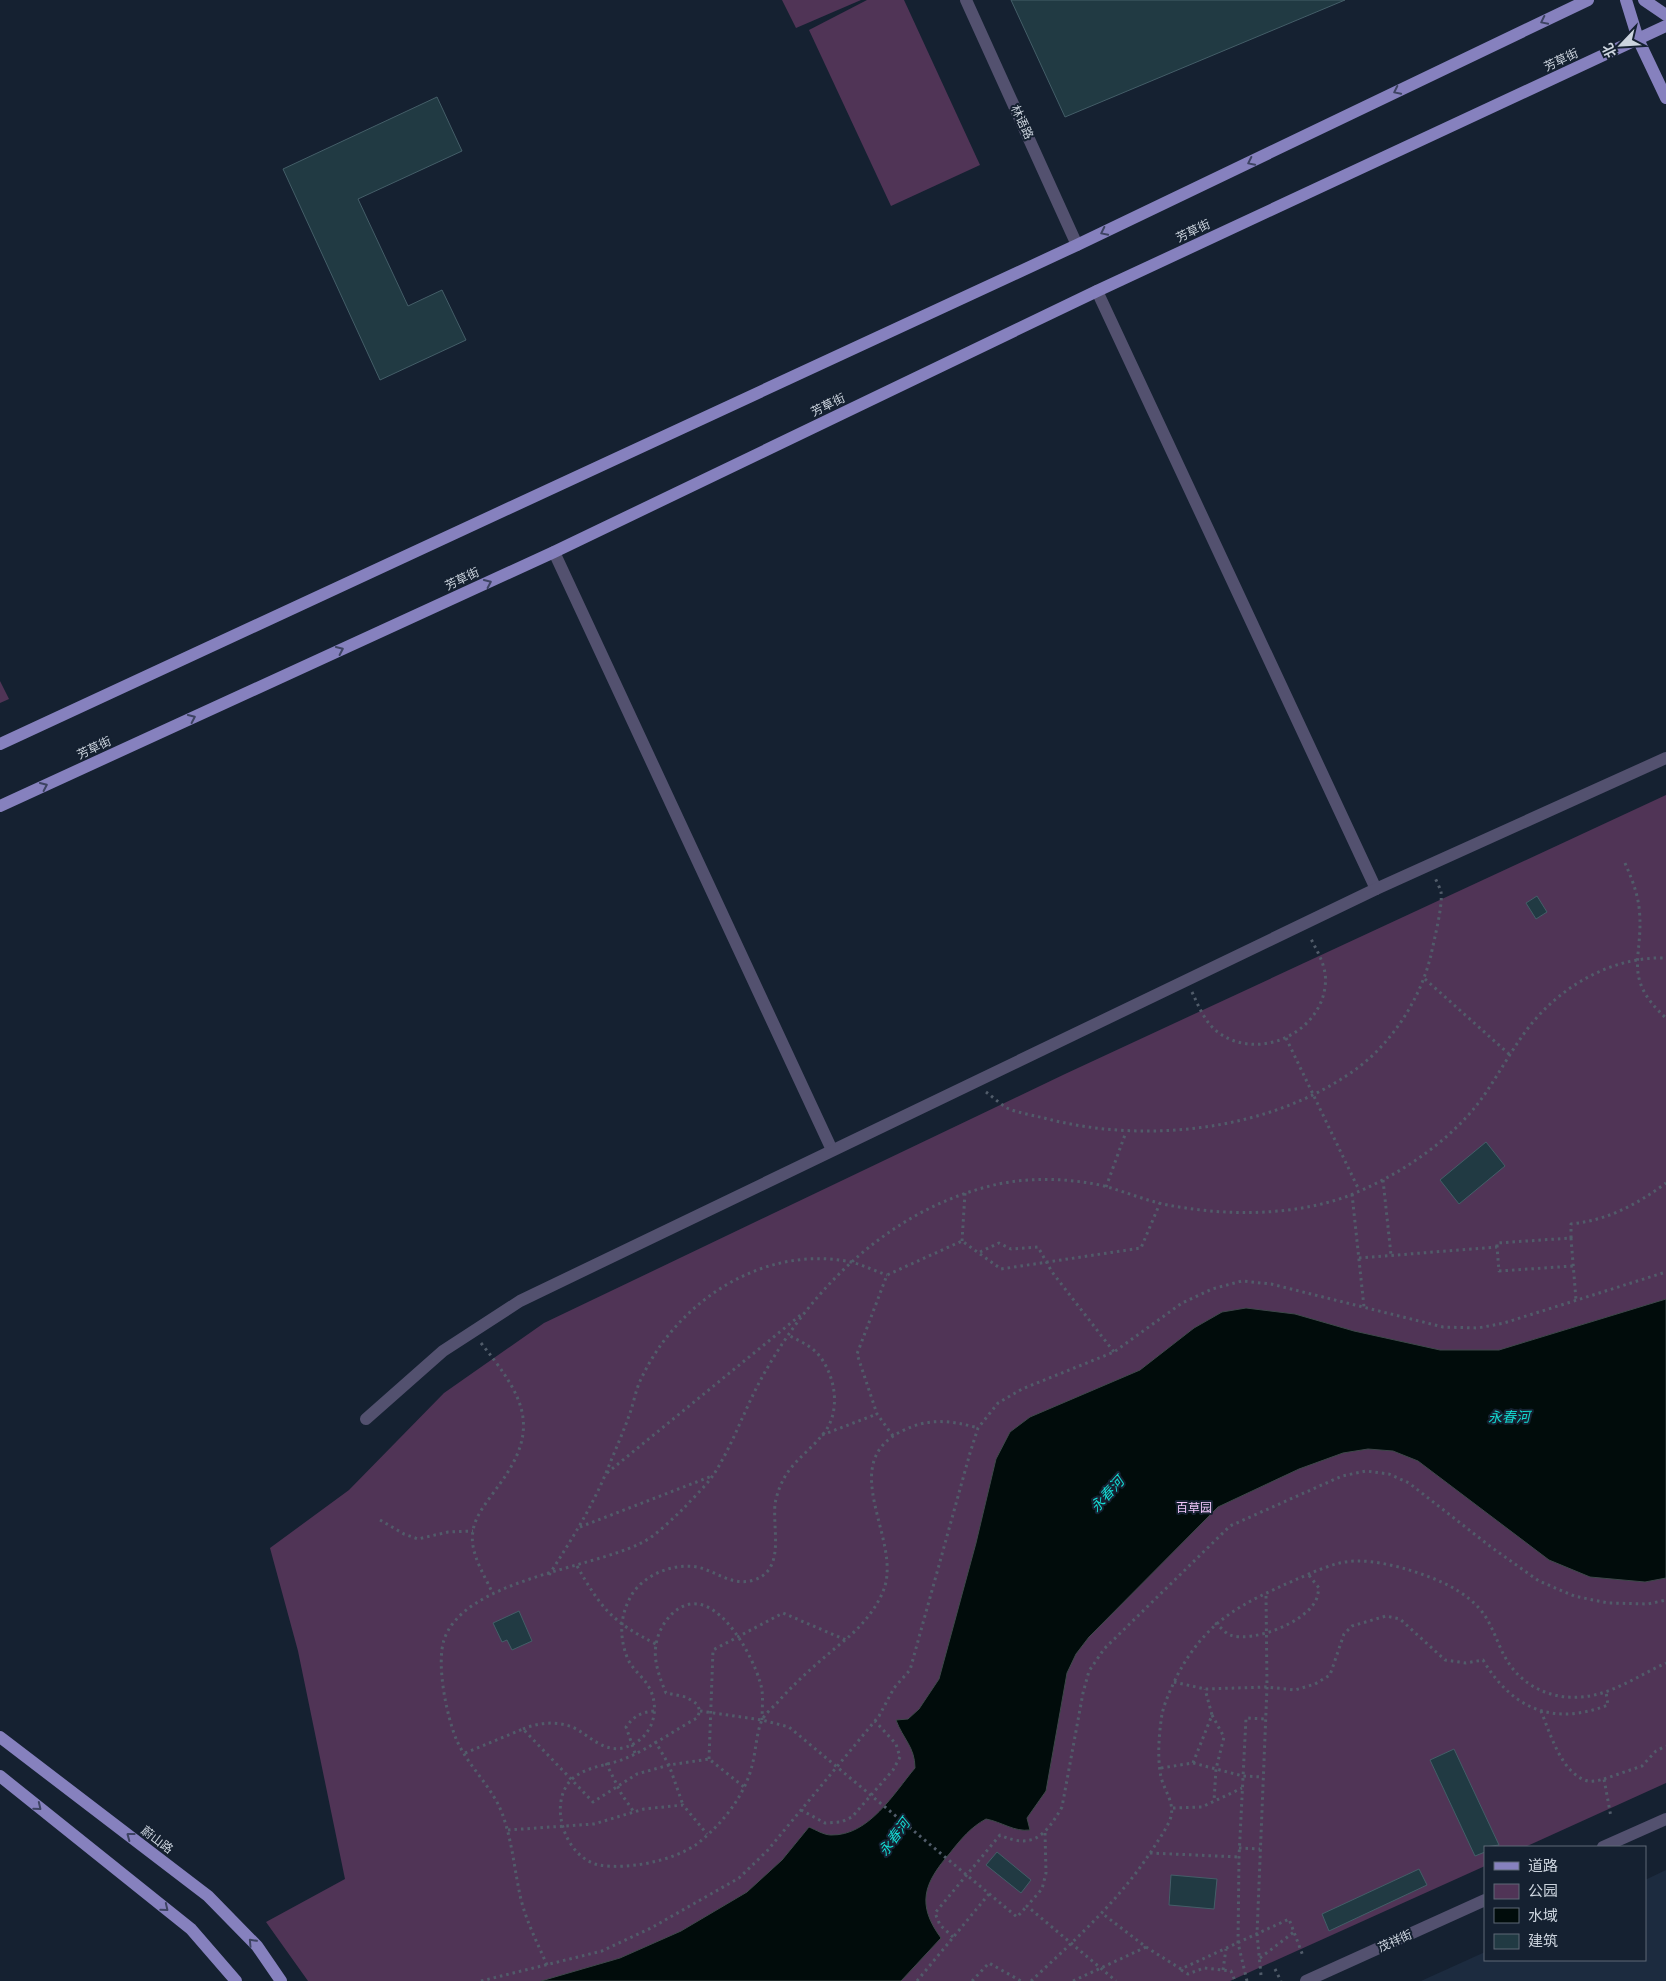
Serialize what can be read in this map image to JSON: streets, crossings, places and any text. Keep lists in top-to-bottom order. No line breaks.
{"streets":{"main road":["芳草街","蔚山路"],"street":["林语路","茂祥街"]},"water":["永春河"],"parks":["百草园"],"legend":["道路","公园","水域","建筑"],"north":"bottom left"}
